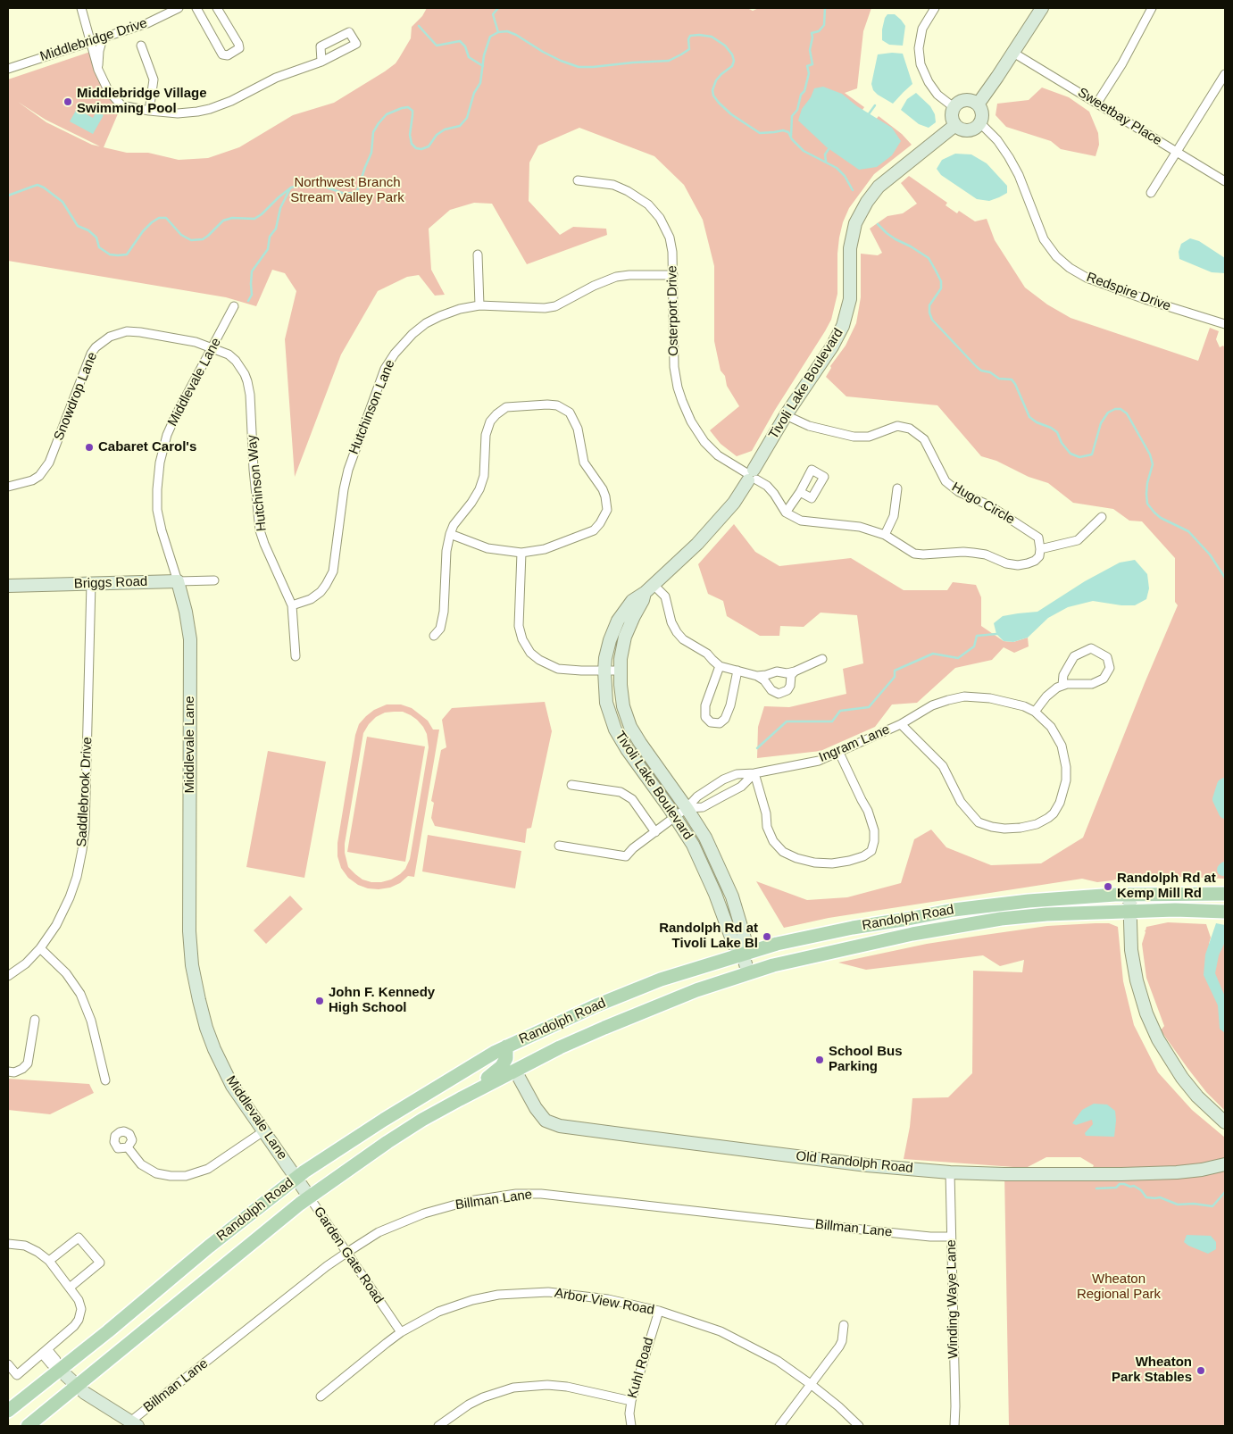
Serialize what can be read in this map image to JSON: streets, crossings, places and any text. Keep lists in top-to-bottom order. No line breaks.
{"streets":{"main road":["Randolph Road"],"street":["Middlebridge Drive","Sweetbay Place","Redspire Drive","Osterport Drive","Middlevale Lane","Tivoli Lake Boulevard","Snowdrop Lane","Hutchinson Lane","Hutchinson Way","Hugo Circle","Briggs Road","Ingram Lane","Saddlebrook Drive","Old Randolph Road","Billman Lane","Garden Gate Road","Winding Waye Lane","Arbor View Road","Kuhl Road"]},"crossings":[["Redspire Drive","Tivoli Lake Boulevard"],["Osterport Drive","Tivoli Lake Boulevard"],["Osterport Drive","Hutchinson Lane"],["Middlevale Lane","Snowdrop Lane"],["Middlevale Lane","Hutchinson Way"],["Middlevale Lane","Briggs Road"],["Middlevale Lane","Randolph Road"],["Middlevale Lane","Garden Gate Road"],["Tivoli Lake Boulevard","Hugo Circle"],["Tivoli Lake Boulevard","Ingram Lane"],["Tivoli Lake Boulevard","Randolph Road"],["Snowdrop Lane","Hutchinson Way"],["Hutchinson Lane","Hutchinson Way"],["Briggs Road","Saddlebrook Drive"],["Randolph Road","Old Randolph Road"],["Randolph Road","Garden Gate Road"],["Old Randolph Road","Winding Waye Lane"],["Billman Lane","Garden Gate Road"],["Billman Lane","Winding Waye Lane"],["Garden Gate Road","Arbor View Road"],["Arbor View Road","Kuhl Road"]],"parks":["Northwest Branch Stream Valley Park","Wheaton Regional Park"],"places":["Middlebridge Village Swimming Pool","Cabaret Carol's","Randolph Rd at Kemp Mill Rd","Randolph Rd at Tivoli Lake Bl","John F. Kennedy High School","School Bus Parking","Wheaton Park Stables"]}
